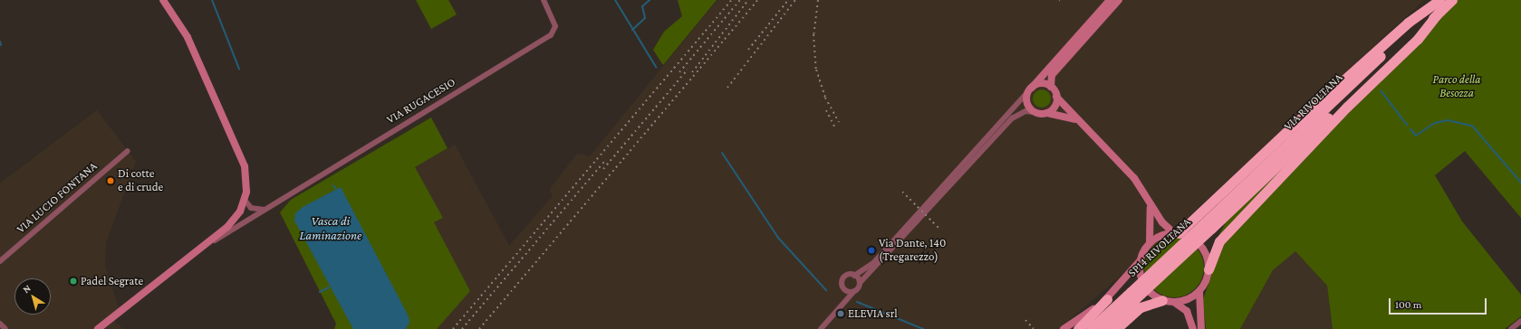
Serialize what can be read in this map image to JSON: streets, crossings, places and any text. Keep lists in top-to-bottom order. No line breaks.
{"streets":{"highway":["VIA RIVOLTANA","SP14 RIVOLTANA"],"street":["VIA RUGACESIO","VIA LUCIO FONTANA"]},"crossings":[["VIA RIVOLTANA","SP14 RIVOLTANA"]],"water":["Vasca di Laminazione"],"parks":["Parco della Besozza"],"places":["Di cotte e di crude","Via Dante, 140 (Tregarezzo)","Padel Segrate","ELEVIA srl"],"scale_bar":"100 m","north":"top left"}
